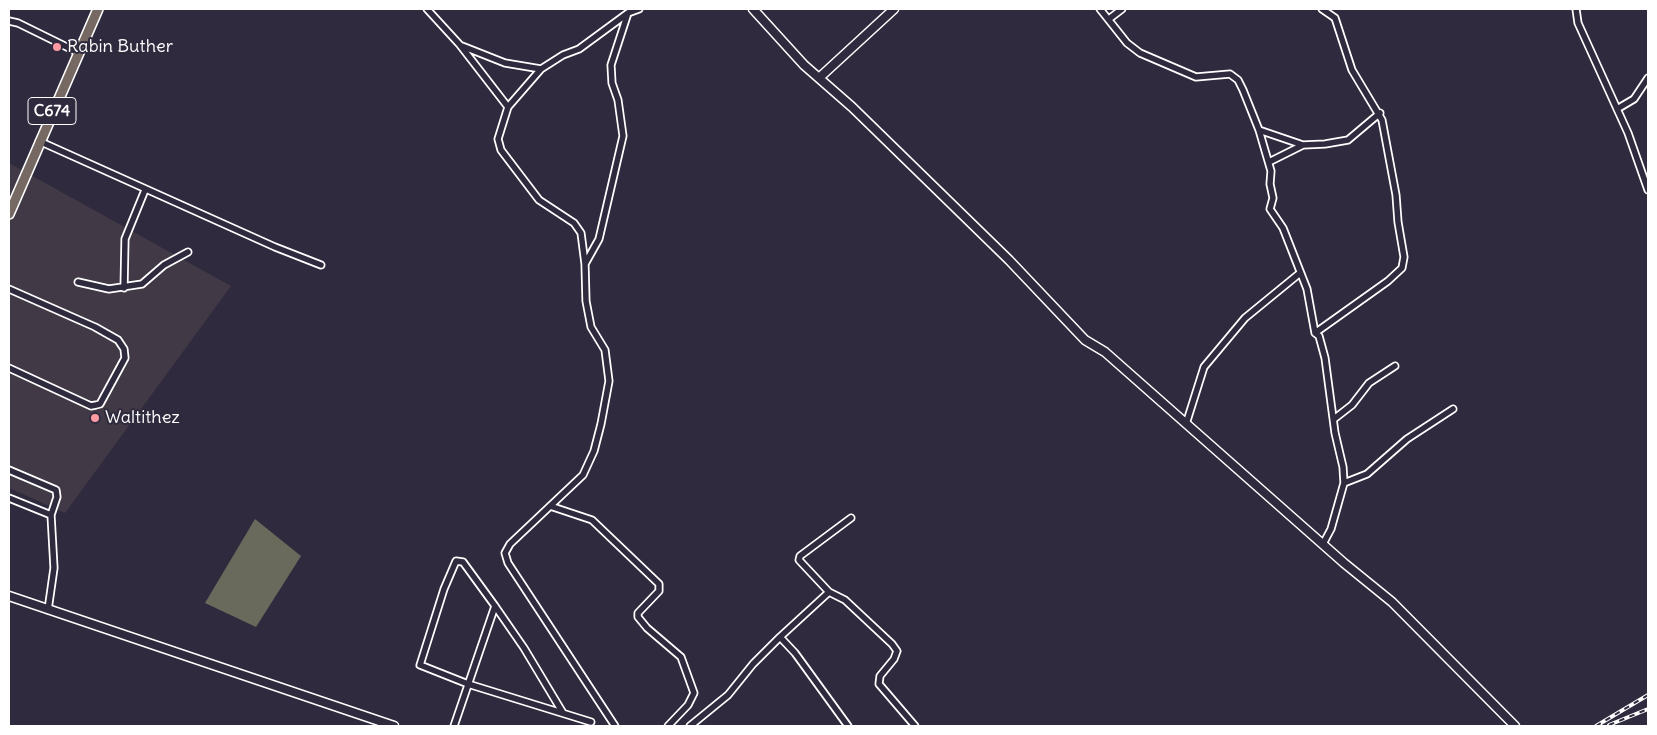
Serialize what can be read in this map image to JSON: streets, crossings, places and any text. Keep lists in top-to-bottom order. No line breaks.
{"streets":{"main road":["C674"]},"places":["Rabin Buther","Waltithez"]}
